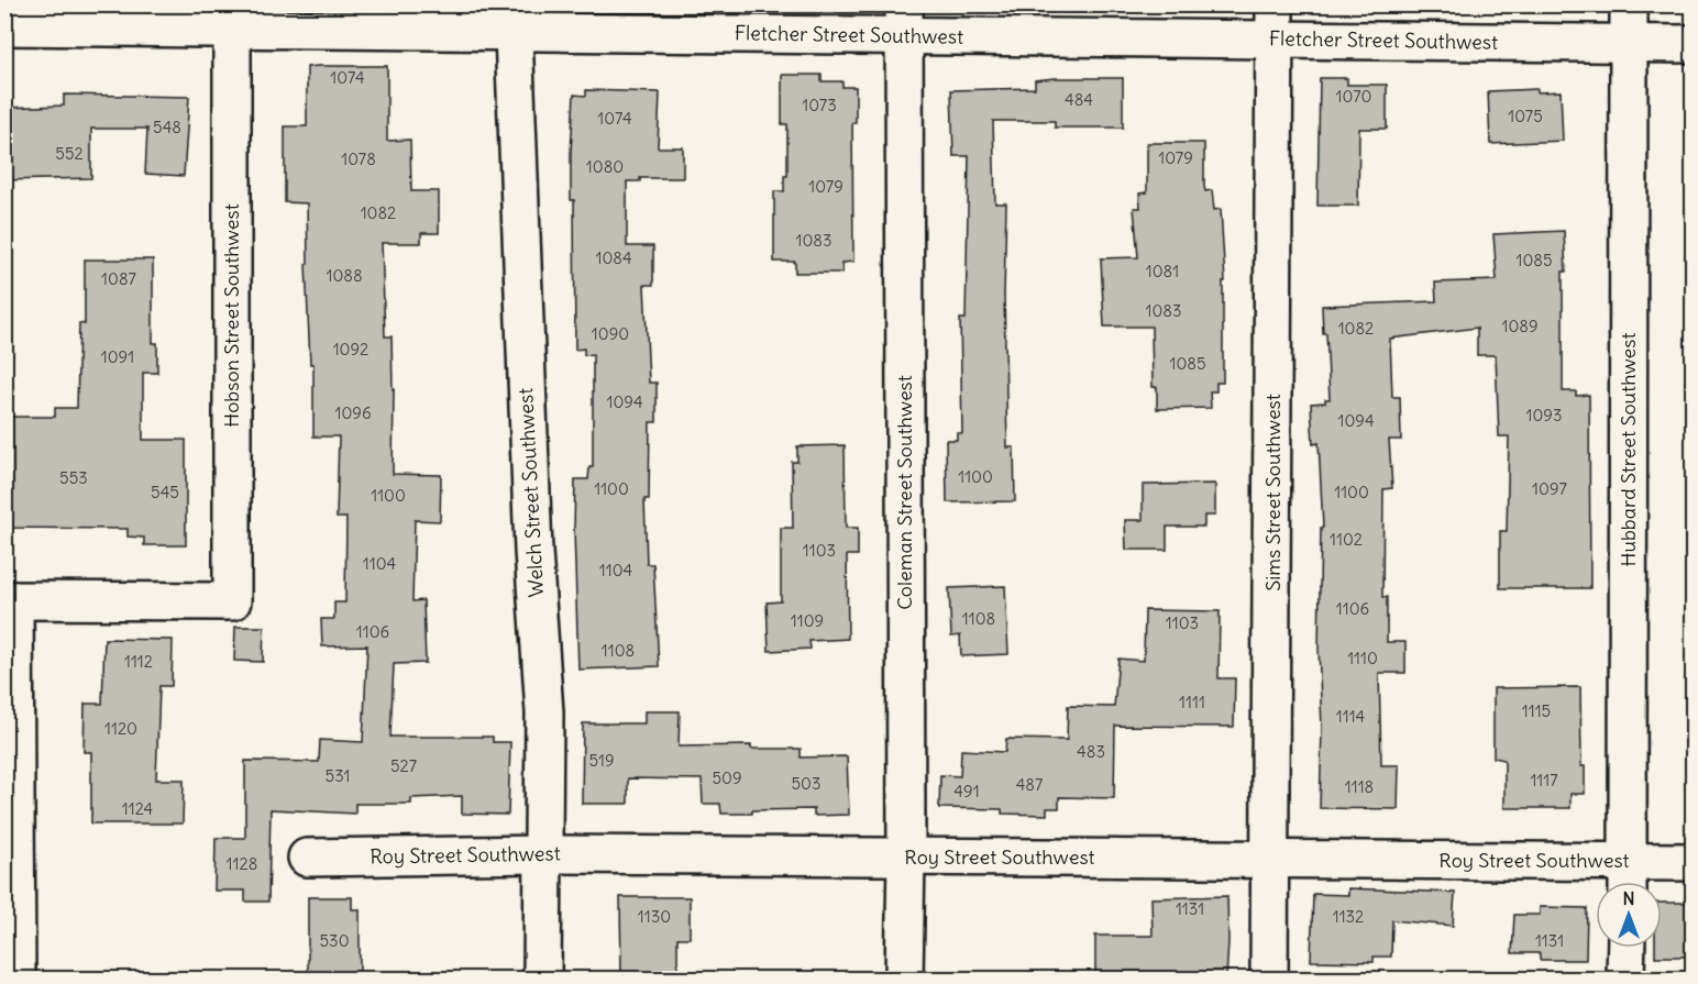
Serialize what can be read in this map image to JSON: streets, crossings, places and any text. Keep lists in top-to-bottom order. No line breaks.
{"streets":{"street":["Fletcher Street Southwest","Hobson Street Southwest","Hubbard Street Southwest","Welch Street Southwest","Coleman Street Southwest","Sims Street Southwest","Roy Street Southwest"]},"crossings":[["Fletcher Street Southwest","Hobson Street Southwest"],["Fletcher Street Southwest","Hubbard Street Southwest"],["Fletcher Street Southwest","Welch Street Southwest"],["Fletcher Street Southwest","Coleman Street Southwest"],["Fletcher Street Southwest","Sims Street Southwest"],["Hubbard Street Southwest","Roy Street Southwest"],["Welch Street Southwest","Roy Street Southwest"],["Coleman Street Southwest","Roy Street Southwest"],["Sims Street Southwest","Roy Street Southwest"]],"house_numbers":["1074","1070","484","1073","1075","1074","548","552","1079","1078","1080","1079","1082","1083","1084","1085","1081","1088","1087","1083","1089","1082","1090","1092","1091","1085","1094","1096","1093","1094","1100","553","1100","1097","545","1100","1100","1102","1103","1104","1104","1106","1108","1109","1103","1106","1108","1110","1112","1111","1115","1114","1120","483","519","527","531","509","1117","503","487","1118","491","1124","1128","1131","1130","1132","530","1131"],"north":"top"}
